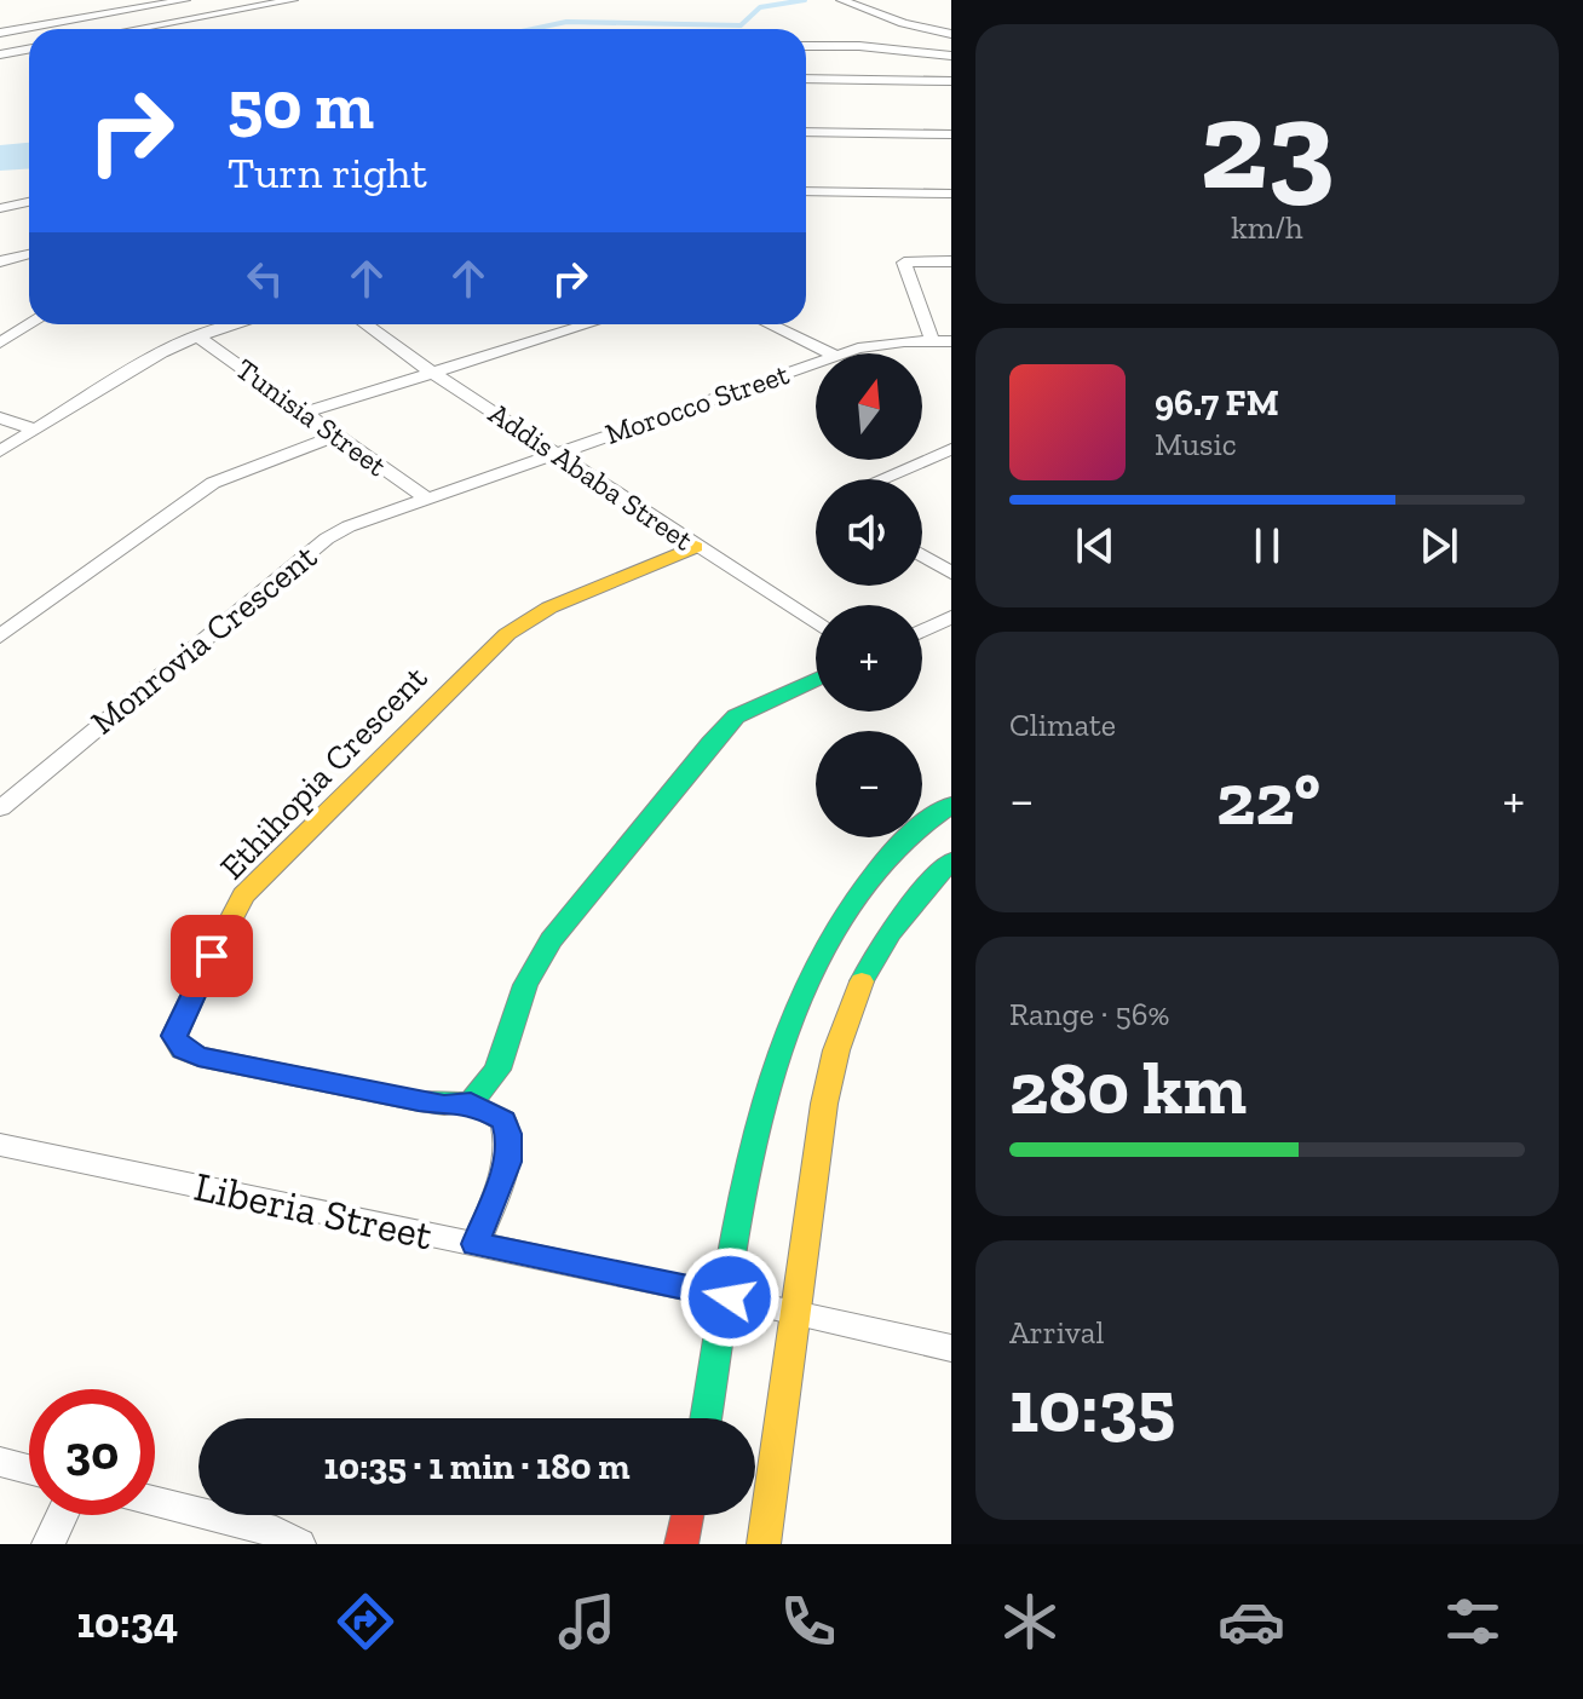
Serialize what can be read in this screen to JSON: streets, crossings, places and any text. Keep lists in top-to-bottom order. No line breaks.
{"streets":{"street":["Morocco Street","Tunisia Street","Addis Ababa Street","Monrovia Crescent","Ethihopia Crescent","Liberia Street"]},"crossings":[["Morocco Street","Tunisia Street"],["Morocco Street","Addis Ababa Street"],["Morocco Street","Monrovia Crescent"],["Tunisia Street","Monrovia Crescent"],["Addis Ababa Street","Ethihopia Crescent"]],"north":"top","page":{"tile":[["23","km/h"],"Climate",["Range · 56%","280 km"],["Arrival","10:35"]],"turn":["50 m","Turn right"],"map_buttons":["+","−"],"song":["96.7 FM","Music"],"heat":["−","22°","+"],"limit":"30","trip":"10:35 · 1 min · 180 m","tabs":"10:34"}}
